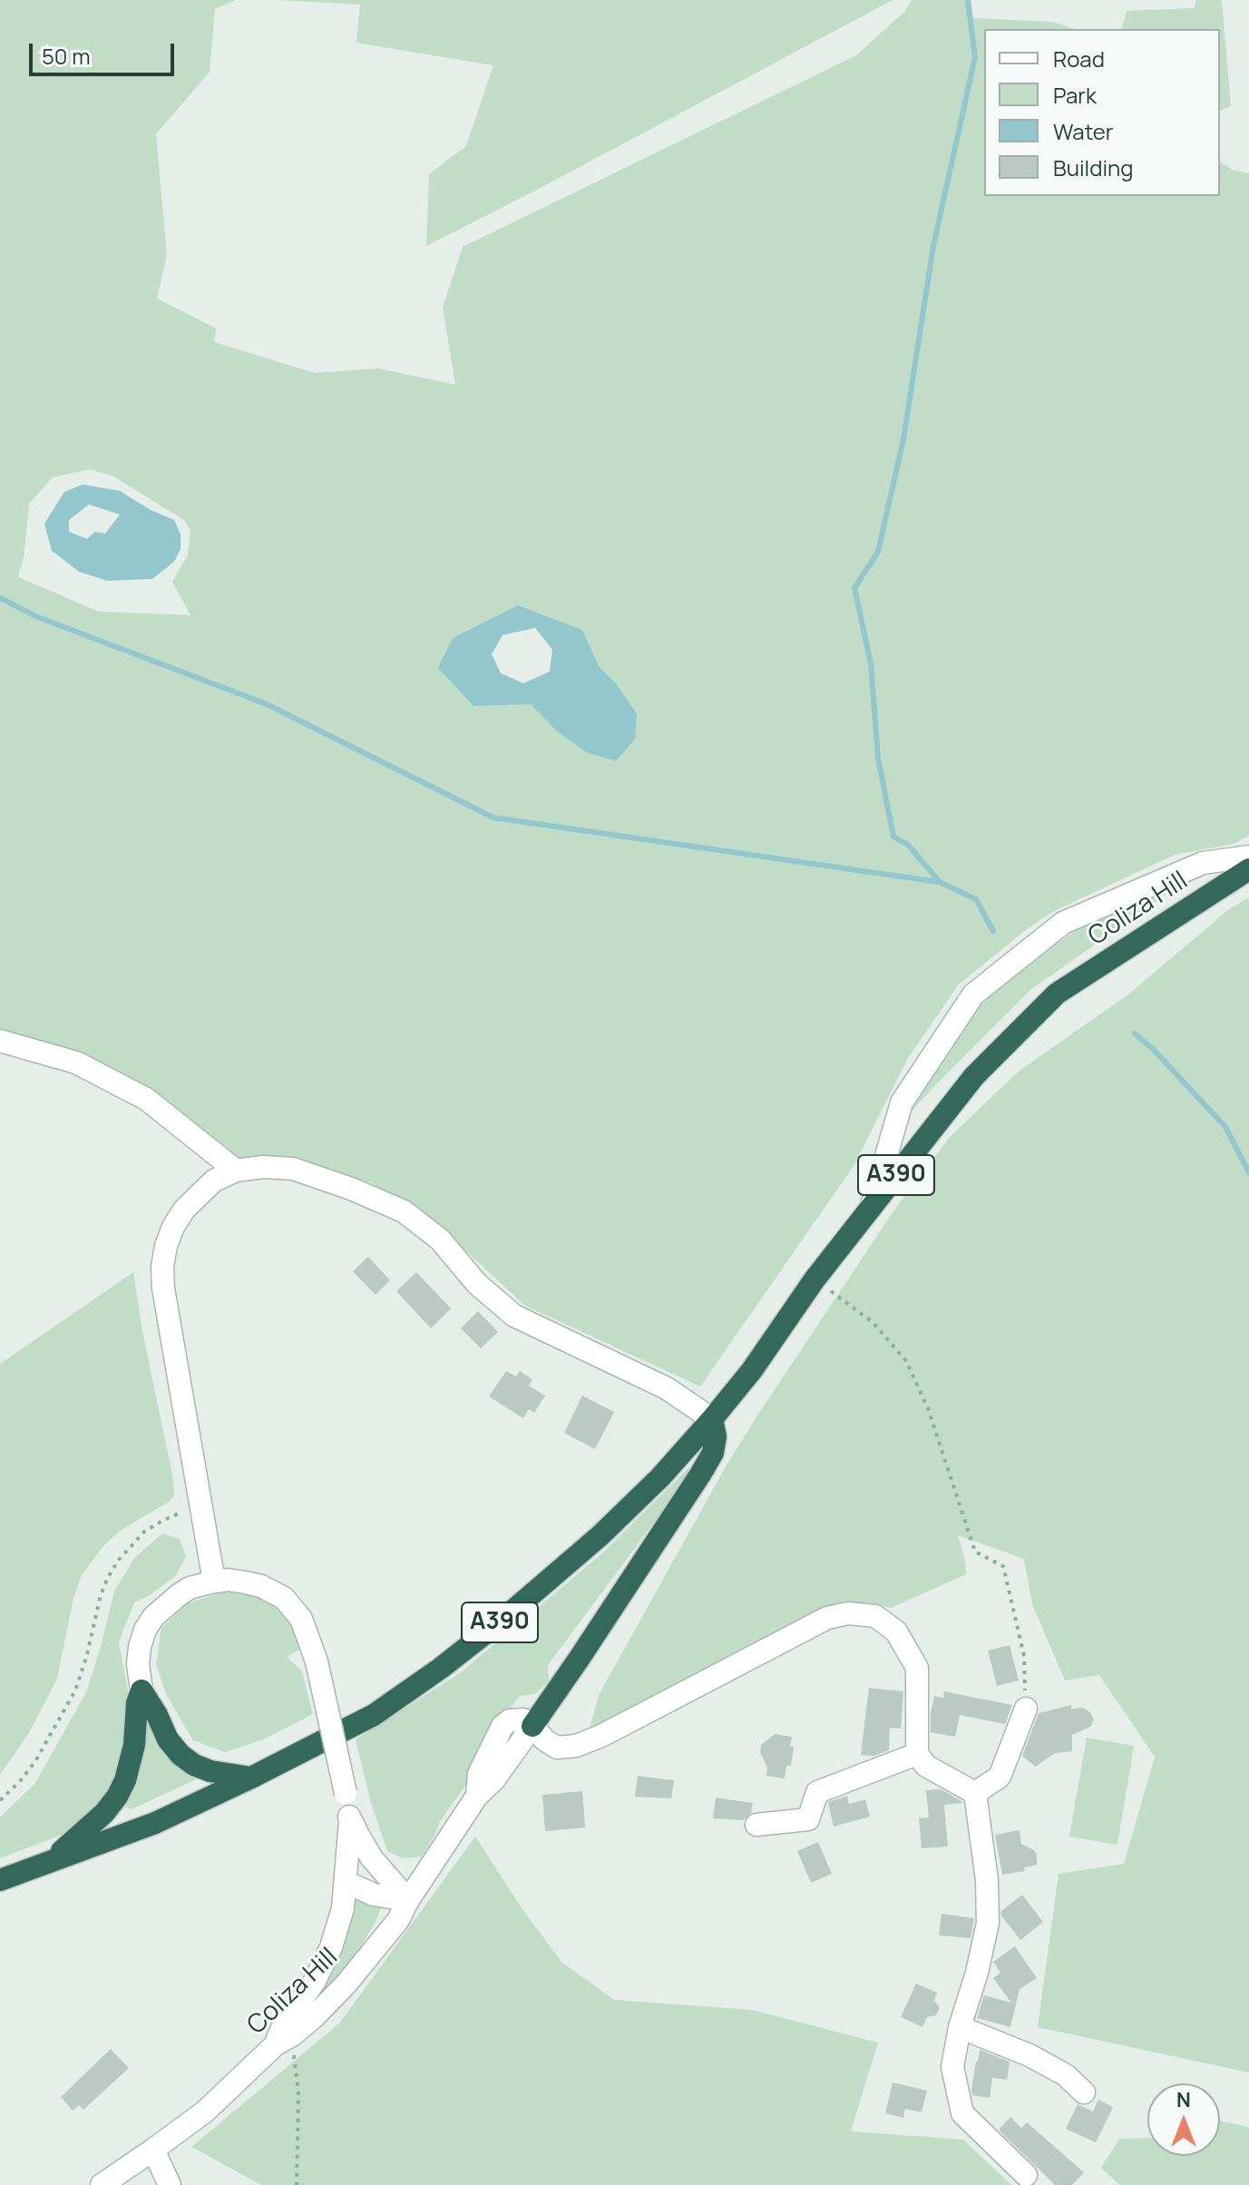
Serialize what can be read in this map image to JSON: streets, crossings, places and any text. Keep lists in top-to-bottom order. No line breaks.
{"streets":{"highway":["Coliza Hill","A390"]},"crossings":[["Coliza Hill","A390"]],"legend":["Road","Park","Water","Building"],"scale_bar":"50 m","north":"top"}
